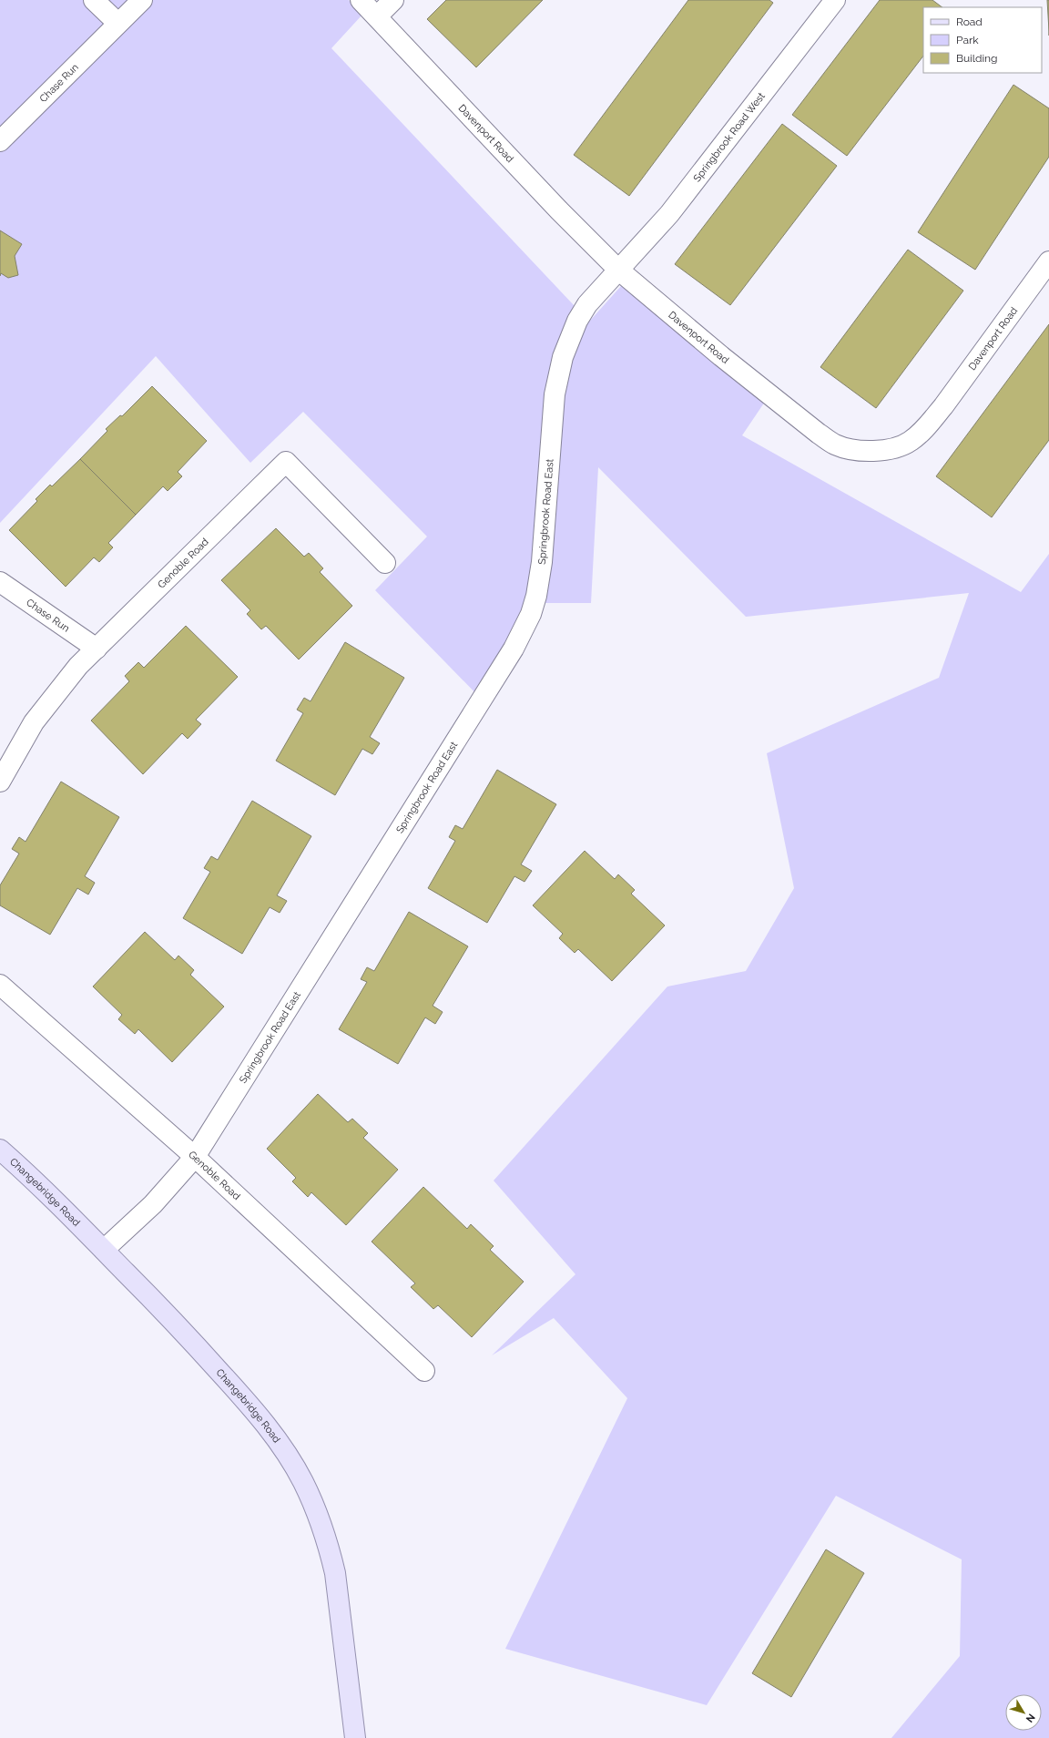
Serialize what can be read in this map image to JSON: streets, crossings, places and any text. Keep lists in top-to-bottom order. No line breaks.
{"streets":{"main road":["Changebridge Road"],"street":["Chase Run","Davenport Road","Springbrook Road West","Springbrook Road East","Genoble Road"]},"crossings":[["Chase Run","Genoble Road"],["Davenport Road","Springbrook Road West"],["Davenport Road","Springbrook Road East"],["Springbrook Road West","Springbrook Road East"],["Springbrook Road East","Genoble Road"],["Springbrook Road East","Changebridge Road"]],"legend":["Road","Park","Building"],"north":"bottom right"}
